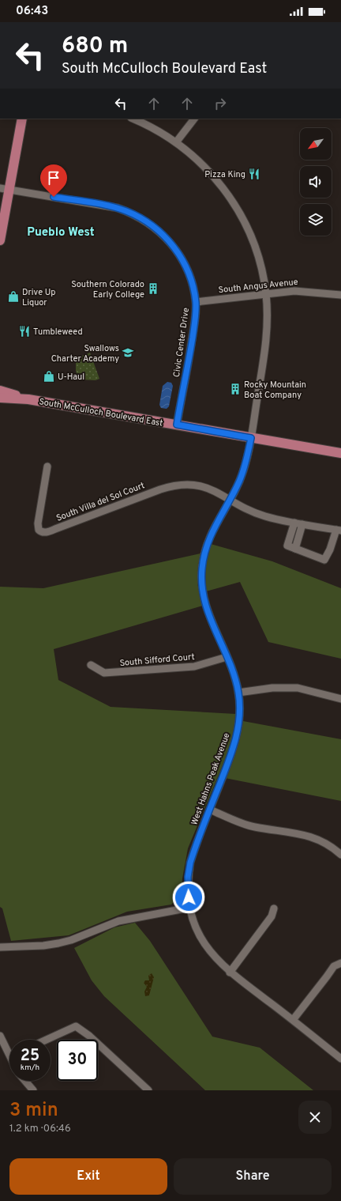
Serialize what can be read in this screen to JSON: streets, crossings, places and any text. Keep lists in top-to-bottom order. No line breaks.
{"streets":{"main road":["South McCulloch Boulevard East"],"street":["South Angus Avenue","Civic Center Drive","South Villa del Sol Court","South Sifford Court","West Hahns Peak Avenue"]},"crossings":[["South Angus Avenue","Civic Center Drive"],["South Angus Avenue","West Hahns Peak Avenue"],["Civic Center Drive","South McCulloch Boulevard East"],["South McCulloch Boulevard East","West Hahns Peak Avenue"],["South Villa del Sol Court","West Hahns Peak Avenue"],["South Sifford Court","West Hahns Peak Avenue"]],"districts":["Pueblo West"],"places":{"restaurant":["Pizza King","Tumbleweed"],"building":["Southern Colorado Early College","Rocky Mountain Boat Company"],"shop":["Drive Up Liquor","U-Haul"],"school or university":["Swallows Charter Academy"]},"north":"bottom left","page":{"status":"06:43","turn":["680 m","South McCulloch Boulevard East"],"speed":"25 km/h","limit":"30","heading":["3 min","1.2 km · 06:46"],"buttons":["Exit","Share"]}}
